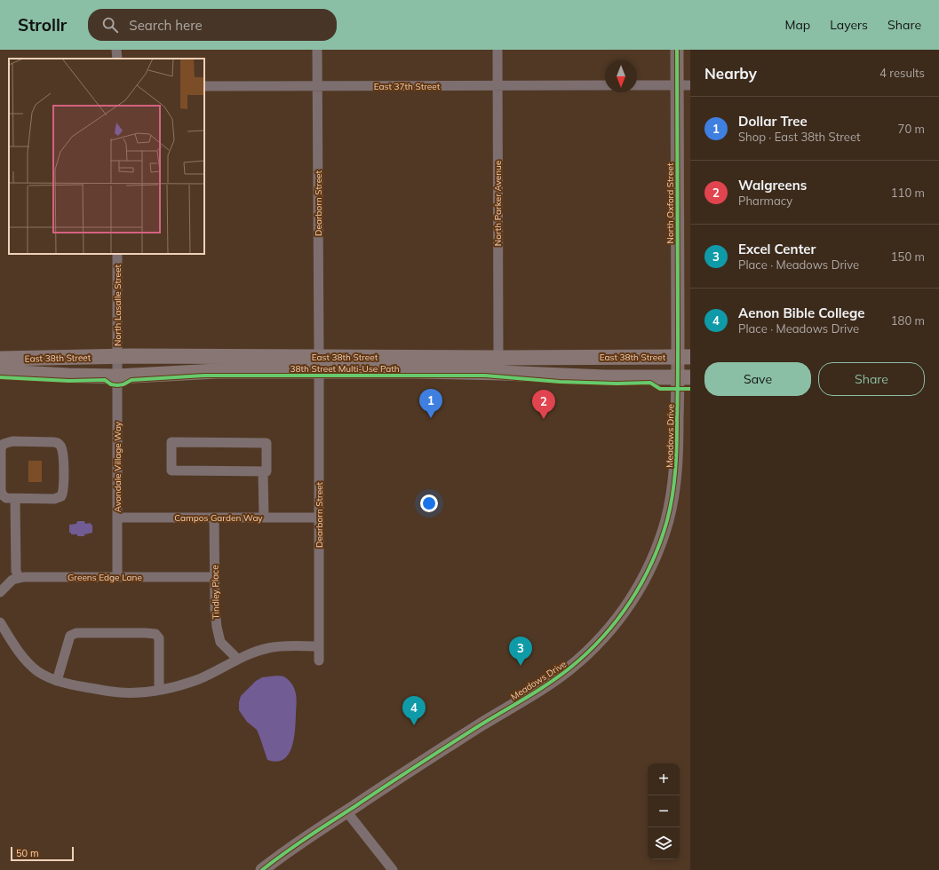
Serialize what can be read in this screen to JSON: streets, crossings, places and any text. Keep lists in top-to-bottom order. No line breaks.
{"streets":{"main road":["East 38th Street"],"street":["East 37th Street","Dearborn Street","North Parker Avenue","North Oxford Street","North Lasalle Street","Meadows Drive","Avondale Village Way","Campos Garden Way","Greens Edge Lane","Tindley Place"],"cycle path":["38th Street Multi-Use Path"]},"crossings":[["East 37th Street","Dearborn Street"],["East 37th Street","North Parker Avenue"],["Dearborn Street","East 38th Street"],["Dearborn Street","Campos Garden Way"],["North Parker Avenue","East 38th Street"],["North Oxford Street","East 38th Street"],["North Oxford Street","Meadows Drive"],["North Lasalle Street","East 38th Street"],["North Lasalle Street","Avondale Village Way"],["East 38th Street","Meadows Drive"],["East 38th Street","Avondale Village Way"],["Avondale Village Way","Campos Garden Way"],["Avondale Village Way","Greens Edge Lane"],["Campos Garden Way","Tindley Place"],["Greens Edge Lane","Tindley Place"]],"scale_bar":"50 m","north":"bottom","page":{"header":"Strollr","search":"Search here","nav":["Map","Layers","Share"],"heading":["Nearby","4 results"],"list":[{"mark":"1","name":"Dollar Tree","note":"Shop · East 38th Street","value":"70 m"},{"mark":"2","name":"Walgreens","note":"Pharmacy","value":"110 m"},{"mark":"3","name":"Excel Center","note":"Place · Meadows Drive","value":"150 m"},{"mark":"4","name":"Aenon Bible College","note":"Place · Meadows Drive","value":"180 m"}],"buttons":["Save","Share"],"pins":["1","2","3","4"],"map_buttons":["+","−"],"scale":"50 m"}}
